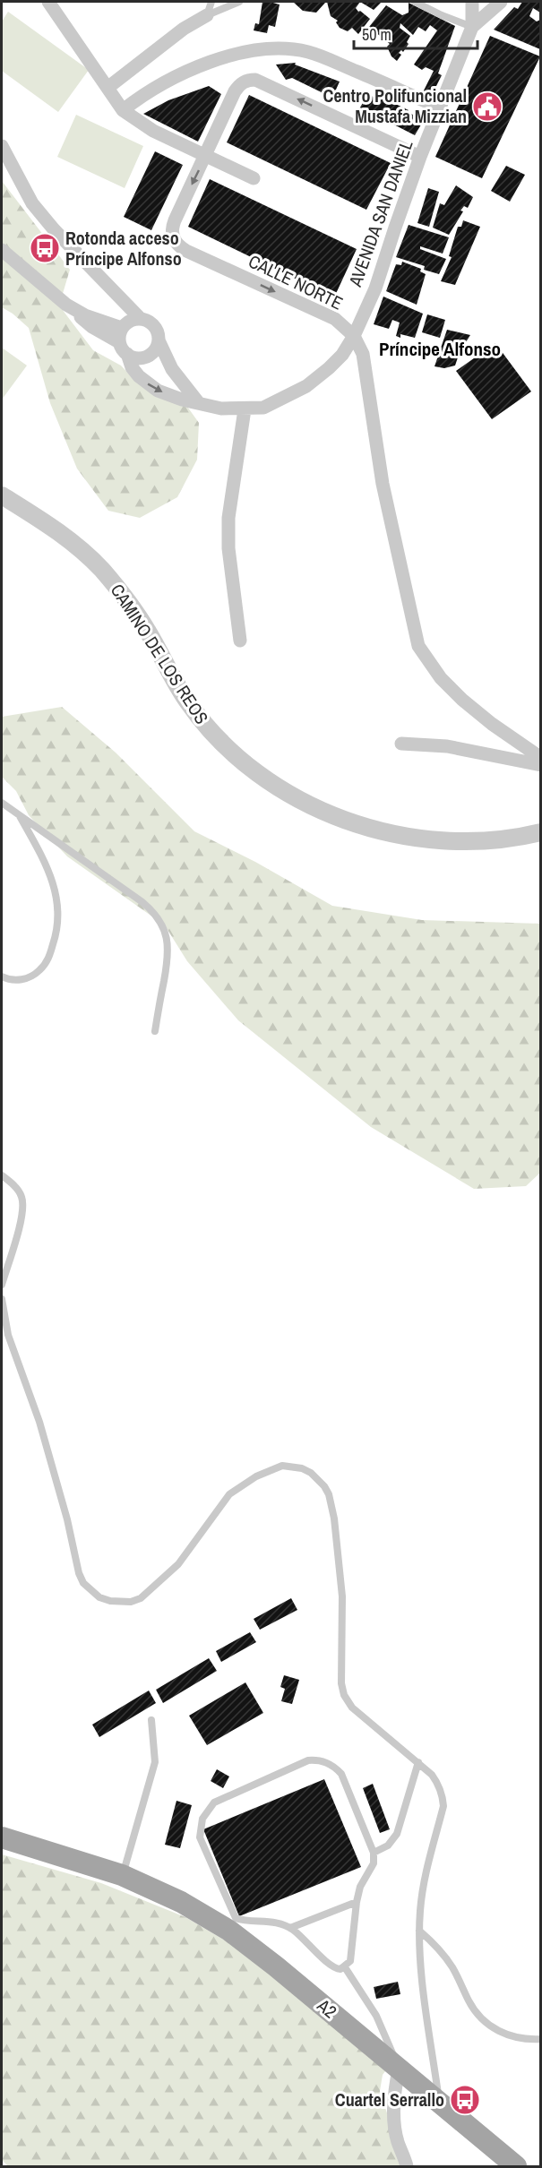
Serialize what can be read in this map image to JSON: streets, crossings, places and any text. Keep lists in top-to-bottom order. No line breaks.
{"streets":{"main road":["A2"],"street":["AVENIDA SAN DANIEL","CALLE NORTE","CAMINO DE LOS REOS"]},"crossings":[["AVENIDA SAN DANIEL","CALLE NORTE"]],"districts":["Príncipe Alfonso"],"places":{"public building":["Centro Polifuncional Mustafa Mizzian"],"bus stop":["Rotonda acceso Príncipe Alfonso","Cuartel Serrallo"]},"scale_bar":"50 m"}
